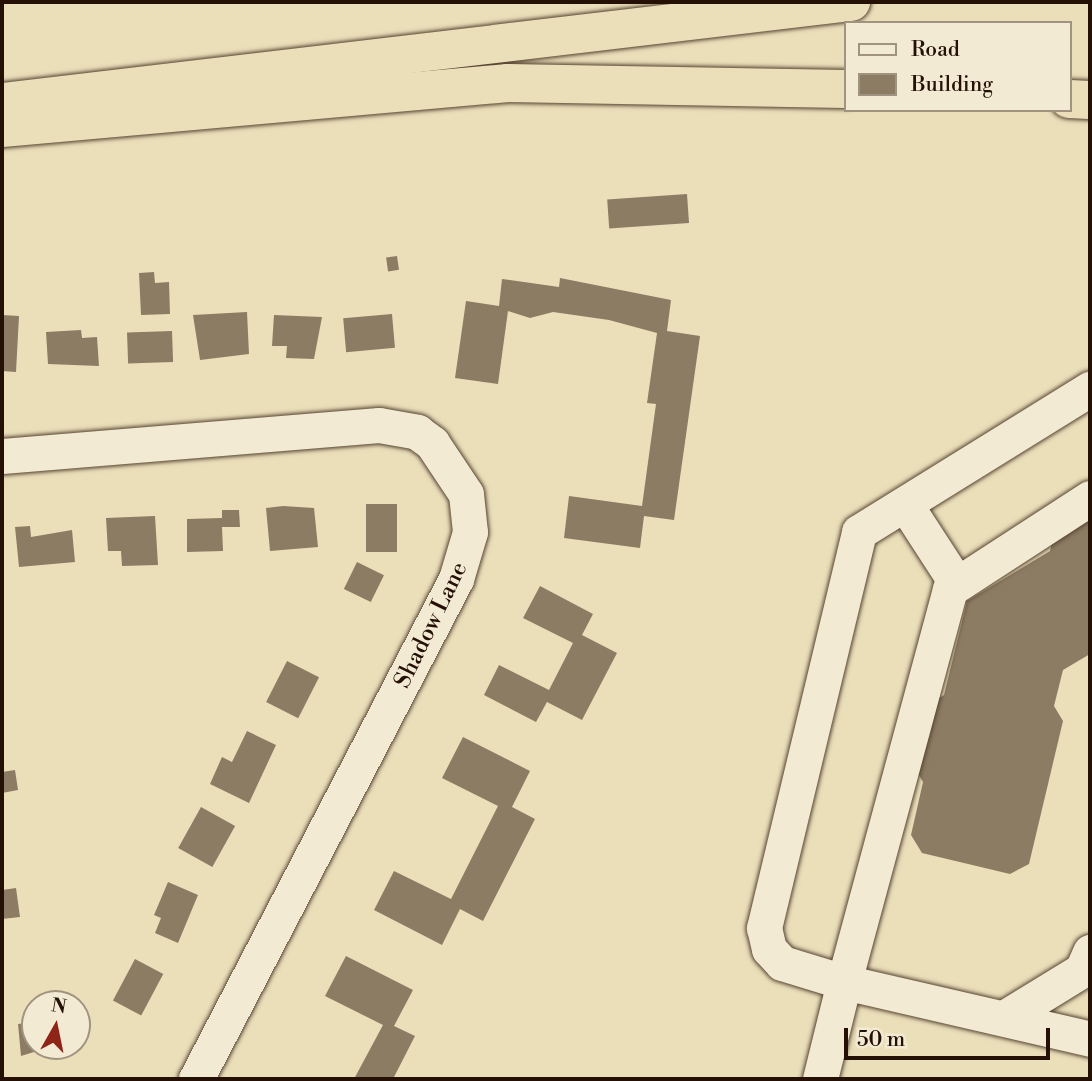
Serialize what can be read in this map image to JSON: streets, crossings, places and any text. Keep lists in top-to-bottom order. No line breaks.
{"streets":{"street":["Shadow Lane"]},"legend":["Road","Building"],"scale_bar":"50 m","north":"top"}
